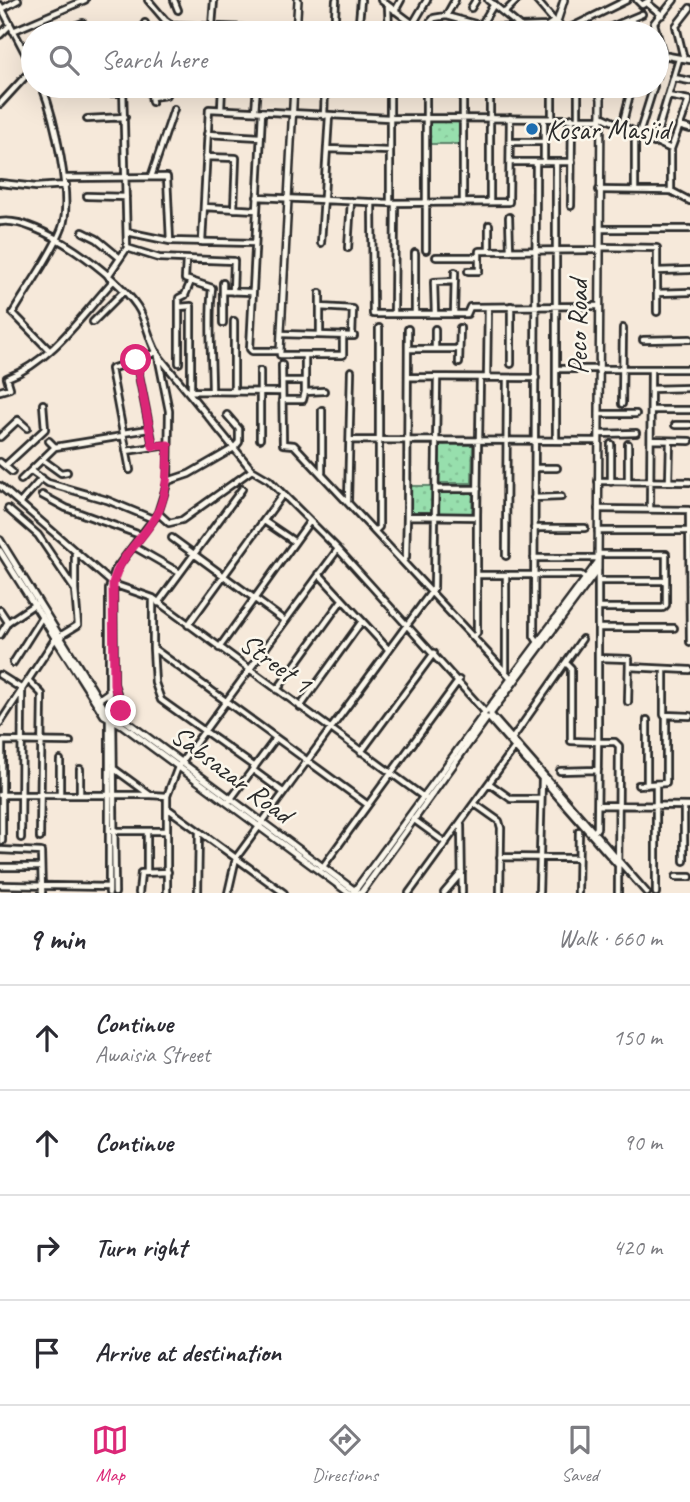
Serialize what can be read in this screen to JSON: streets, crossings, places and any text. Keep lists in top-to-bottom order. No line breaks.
{"streets":{"street":["Peco Road","Street 1","Sabsazar Road"]},"places":["Kosar Masjid"],"page":{"search":"Search here","heading":["9 min","Walk · 660 m"],"list":[["Continue","Awaisia Street","150 m"],["Continue","90 m"],["Turn right","420 m"],"Arrive at destination"],"nav":["Map","Directions","Saved"]}}
